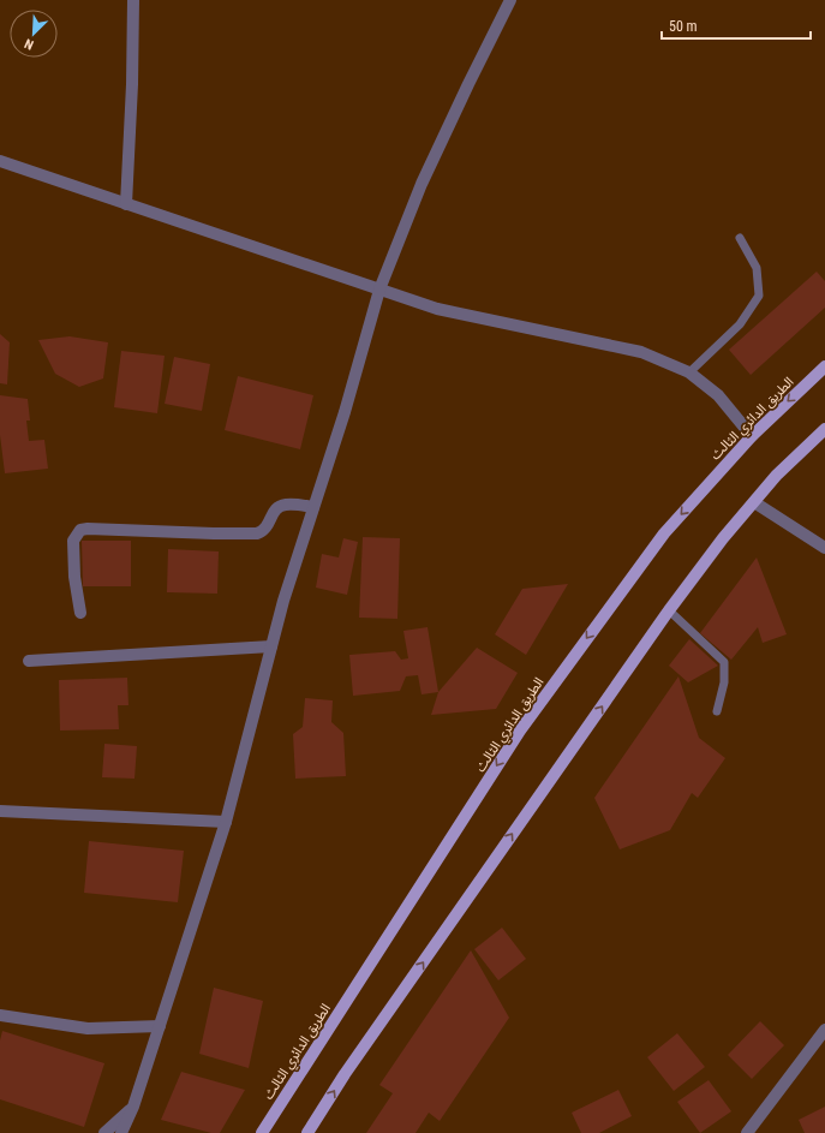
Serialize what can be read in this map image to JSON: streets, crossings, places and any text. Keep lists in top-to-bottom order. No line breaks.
{"streets":{"main road":["الطريق الدائري الثالث"]},"scale_bar":"50 m","north":"bottom left"}
